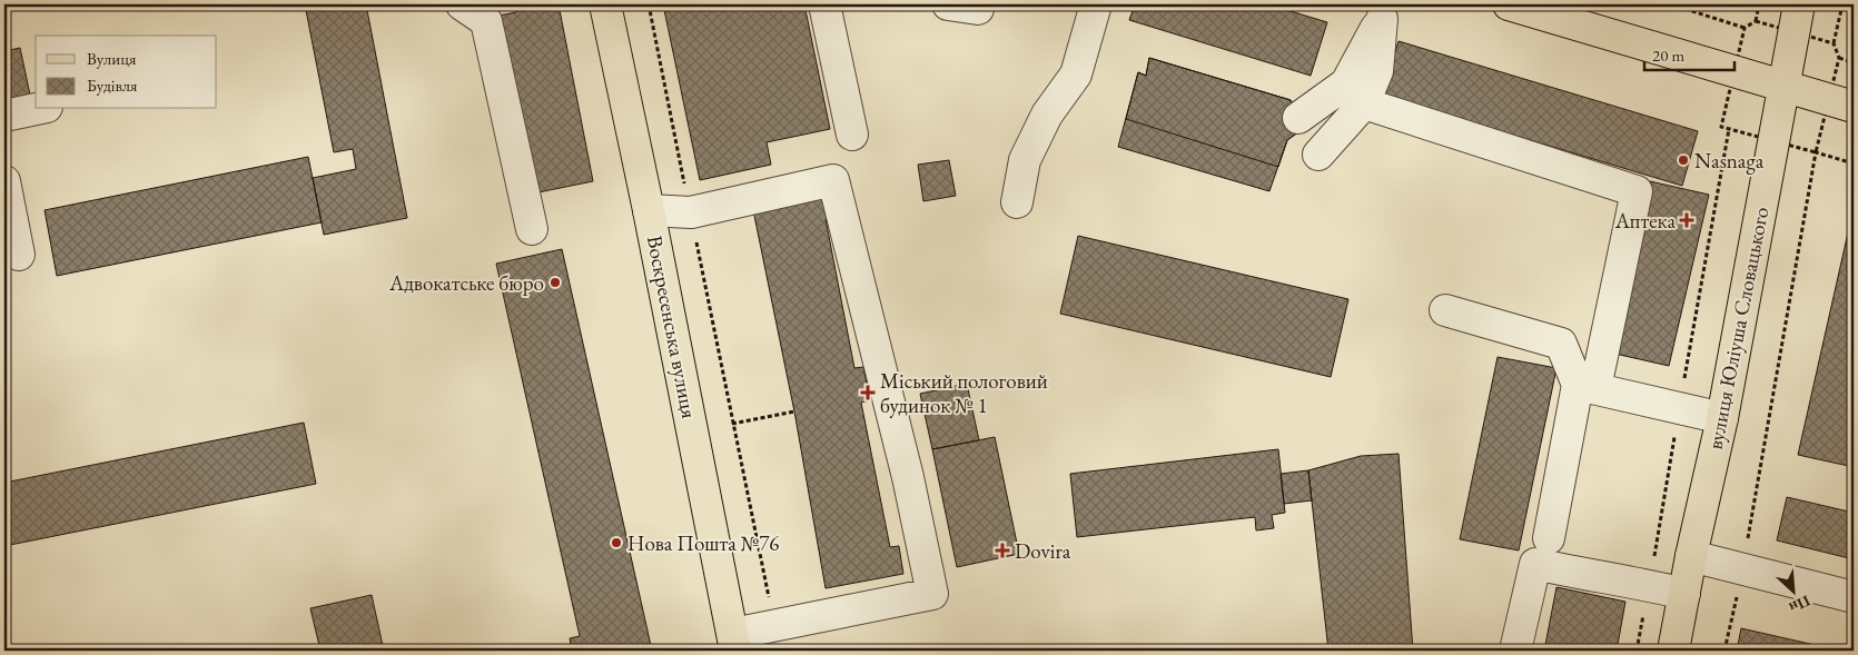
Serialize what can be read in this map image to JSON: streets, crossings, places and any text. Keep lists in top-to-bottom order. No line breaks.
{"streets":{"main road":["Воскресенська вулиця","вулиця Юліуша Словацького"]},"places":{"other":["Nasnaga","Адвокатське бюро","Нова Пошта №76"],"health":["Аптека","Міський пологовий будинок № 1","Dovira"]},"legend":["Вулиця","Будівля"],"scale_bar":"20 m","north":"bottom right"}
